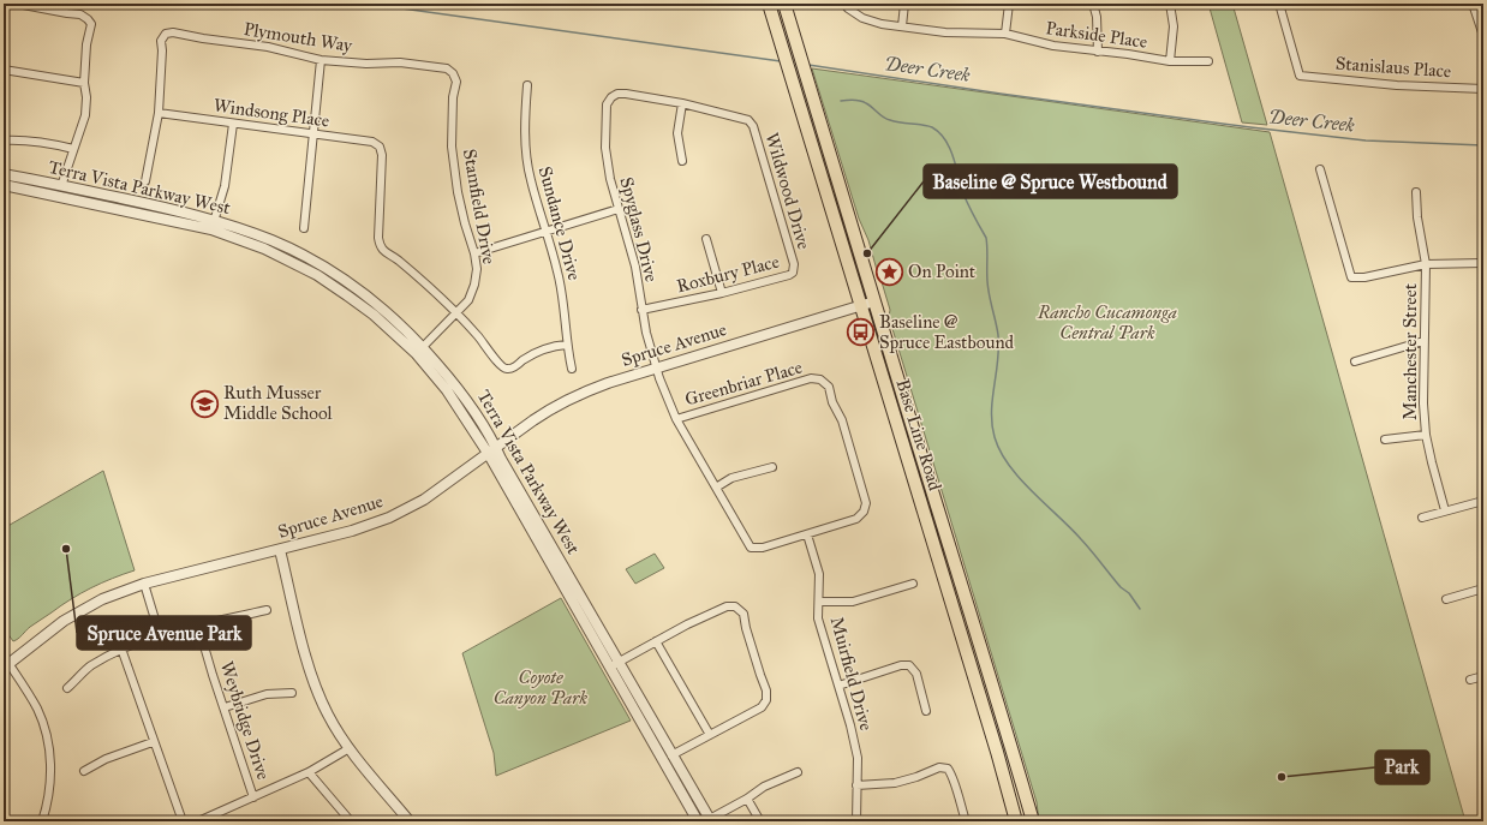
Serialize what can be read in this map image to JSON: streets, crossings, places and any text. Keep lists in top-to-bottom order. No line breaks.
{"streets":{"main road":["Base Line Road"],"street":["Parkside Place","Plymouth Way","Stanislaus Place","Windsong Place","Terra Vista Parkway West","Wildwood Drive","Stamfield Drive","Sundance Drive","Spyglass Drive","Roxbury Place","Spruce Avenue","Manchester Street","Greenbriar Place","Muirfield Drive","Weybridge Drive"]},"crossings":[["Plymouth Way","Windsong Place"],["Plymouth Way","Stamfield Drive"],["Windsong Place","Stamfield Drive"],["Terra Vista Parkway West","Stamfield Drive"],["Terra Vista Parkway West","Spruce Avenue"],["Wildwood Drive","Spyglass Drive"],["Wildwood Drive","Roxbury Place"],["Spyglass Drive","Roxbury Place"],["Spyglass Drive","Spruce Avenue"],["Spyglass Drive","Greenbriar Place"],["Spyglass Drive","Muirfield Drive"],["Spruce Avenue","Base Line Road"],["Greenbriar Place","Muirfield Drive"]],"water":["Deer Creek"],"parks":["Rancho Cucamonga Central Park","Coyote Canyon Park"],"places":{"other":["Baseline @ Spruce Westbound","Spruce Avenue Park","Park"],"place":["On Point"],"bus stop":["Baseline @ Spruce Eastbound"],"school or university":["Ruth Musser Middle School"]}}
